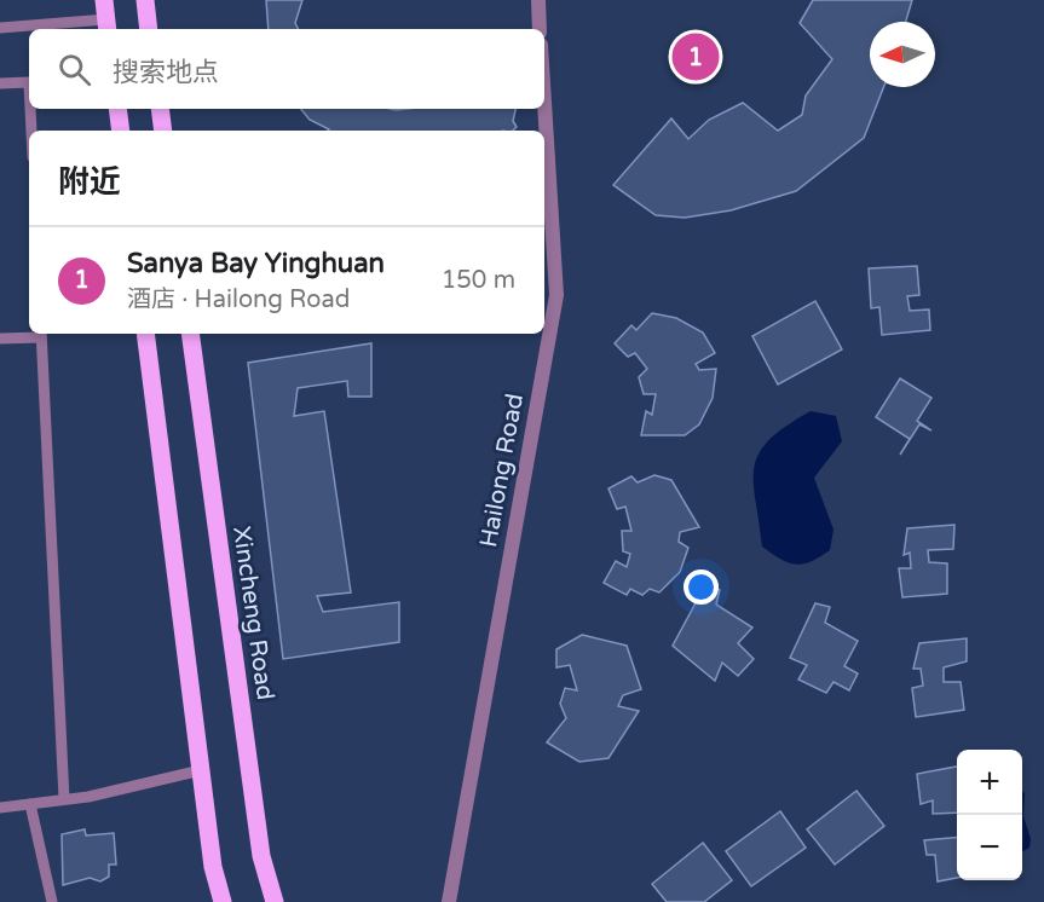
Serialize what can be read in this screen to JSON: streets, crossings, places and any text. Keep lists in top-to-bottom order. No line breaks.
{"streets":{"main road":["Xincheng Road"],"street":["Hailong Road"]},"north":"left","page":{"search":"搜索地点","pins":"1","heading":"附近","list":[{"mark":"1","name":"Sanya Bay Yinghuan","note":"酒店 · Hailong Road","value":"150 m"}],"map_buttons":["+","−"]}}
